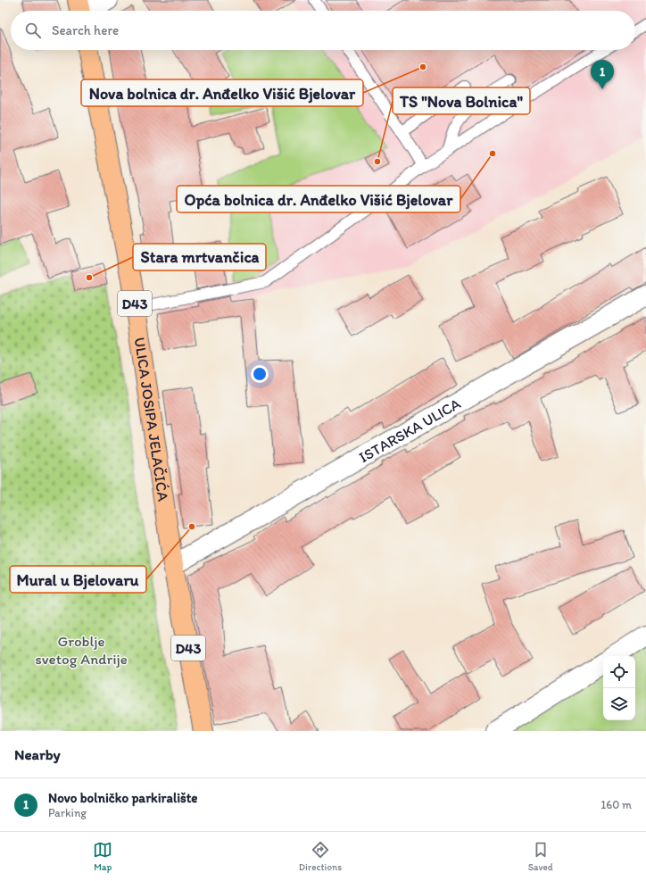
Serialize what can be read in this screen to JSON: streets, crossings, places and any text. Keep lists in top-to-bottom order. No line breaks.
{"streets":{"main road":["D43","ULICA JOSIPA JELAČIĆA"],"street":["ISTARSKA ULICA"]},"crossings":[["ULICA JOSIPA JELAČIĆA","ISTARSKA ULICA"]],"parks":["Groblje svetog Andrije"],"places":["Nova bolnica dr. Anđelko Višić Bjelovar","Opća bolnica dr. Anđelko Višić Bjelovar","TS \"Nova Bolnica\"","Stara mrtvančica","Mural u Bjelovaru"],"page":{"search":"Search here","pins":"1","heading":"Nearby","list":[{"mark":"1","name":"Novo bolničko parkiralište","note":"Parking","value":"160 m"}],"nav":["Map","Directions","Saved"]}}
